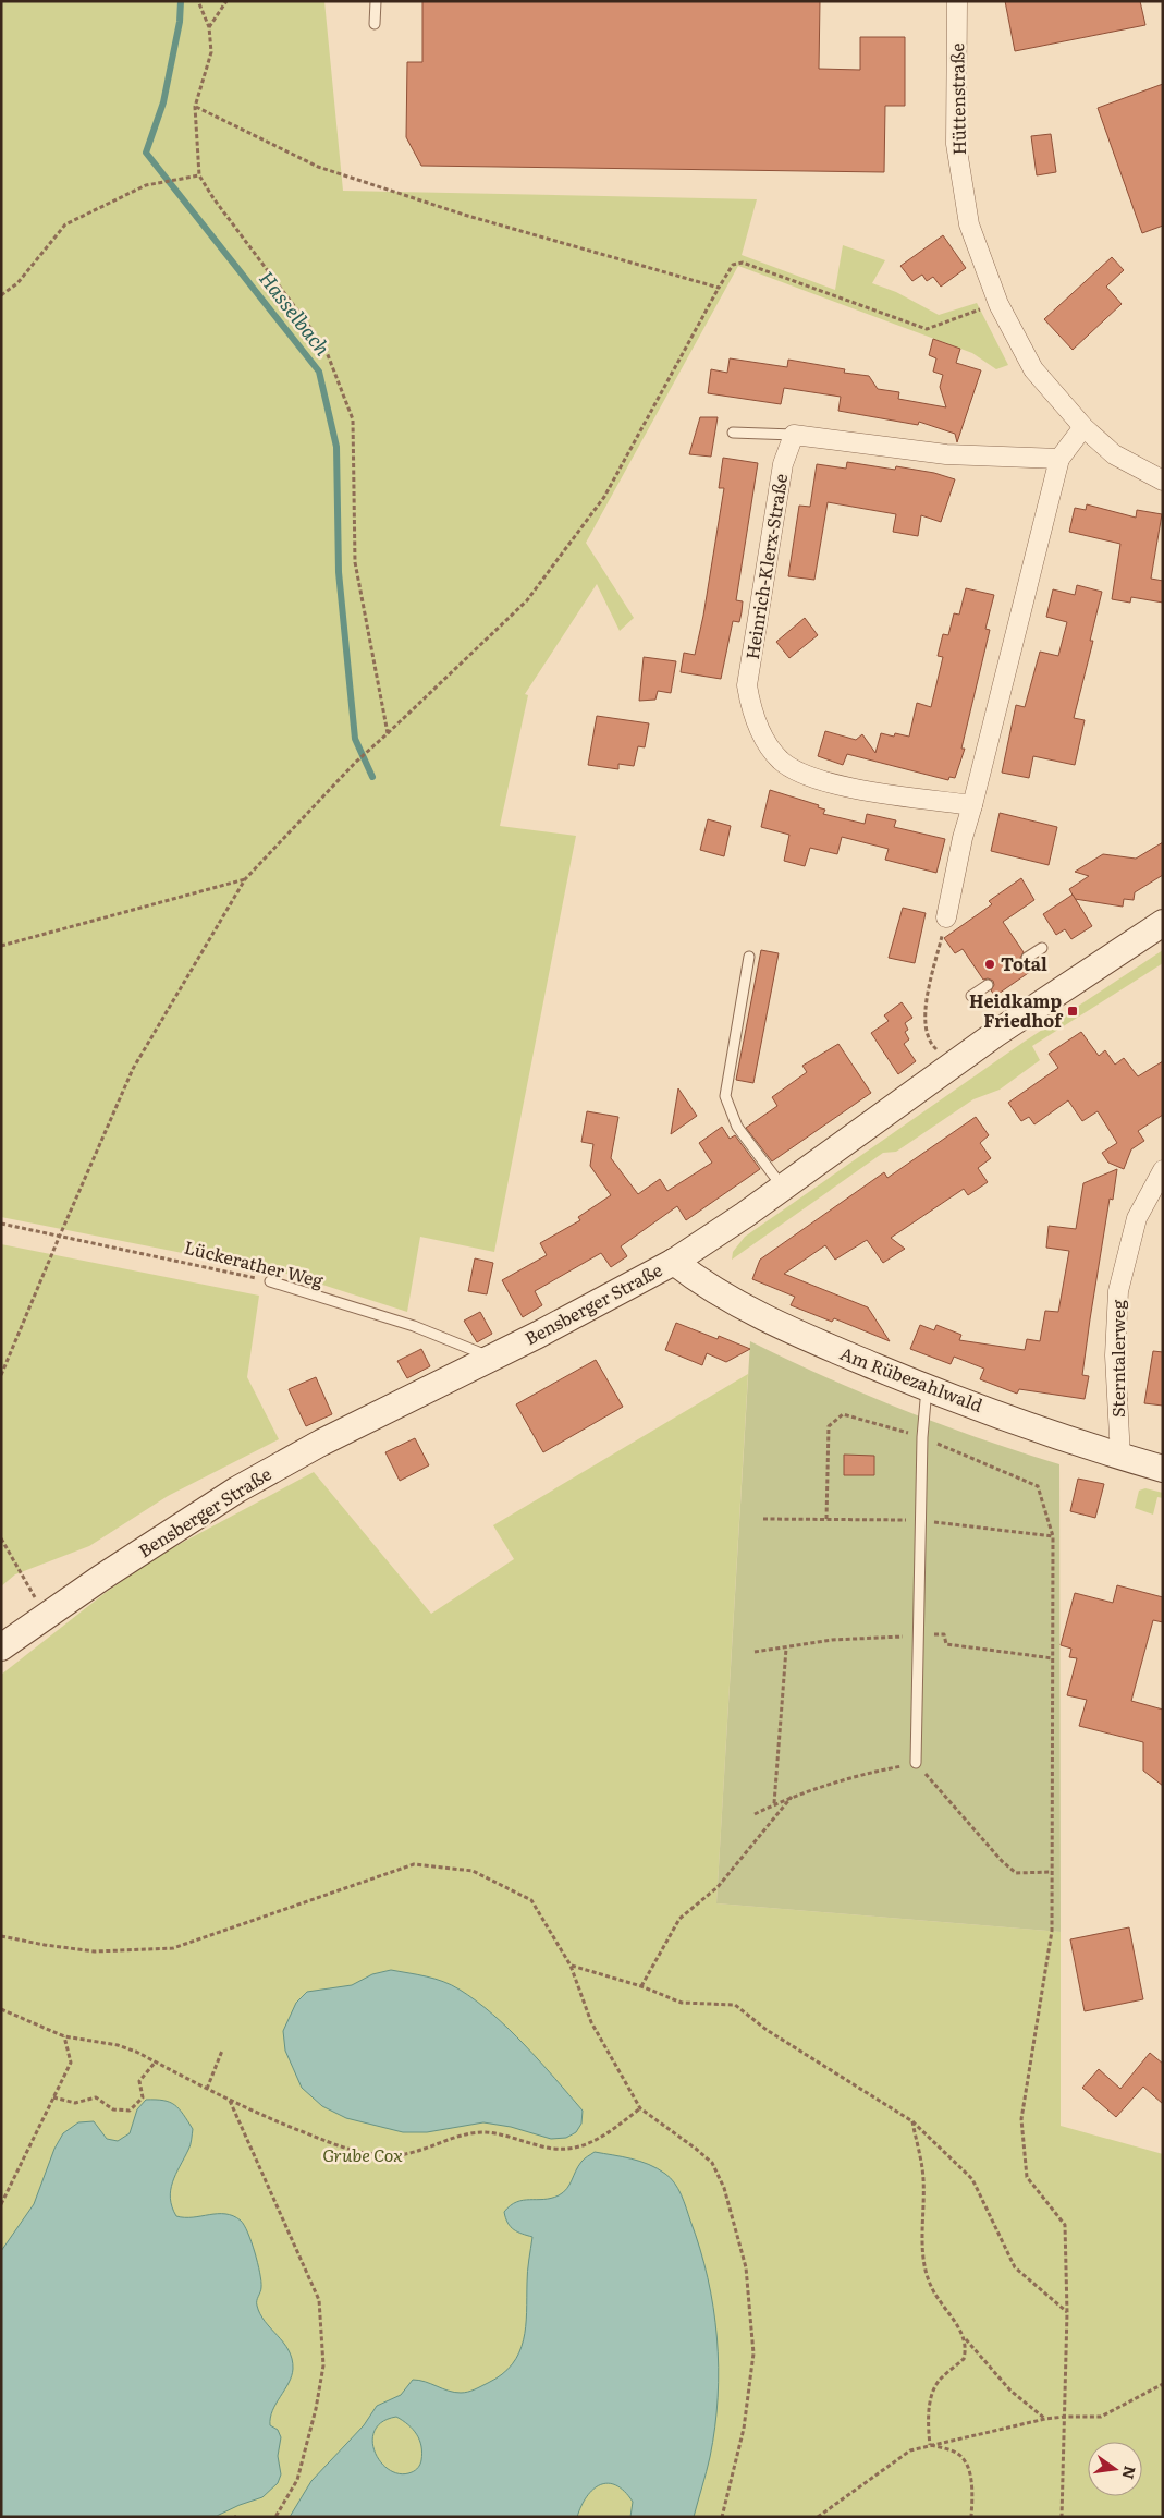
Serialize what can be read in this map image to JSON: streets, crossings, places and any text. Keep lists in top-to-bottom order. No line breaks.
{"streets":{"main road":["Bensberger Straße","Am Rübezahlwald"],"street":["Hüttenstraße","Heinrich-Klerx-Straße","Sterntalerweg"],"lane":["Lückerather Weg"]},"crossings":[["Lückerather Weg","Bensberger Straße"],["Bensberger Straße","Am Rübezahlwald"],["Sterntalerweg","Am Rübezahlwald"]],"water":["Hasselbach"],"parks":["Grube Cox"],"places":{"other":["Total"],"transit":["Heidkamp Friedhof"]},"north":"right"}
